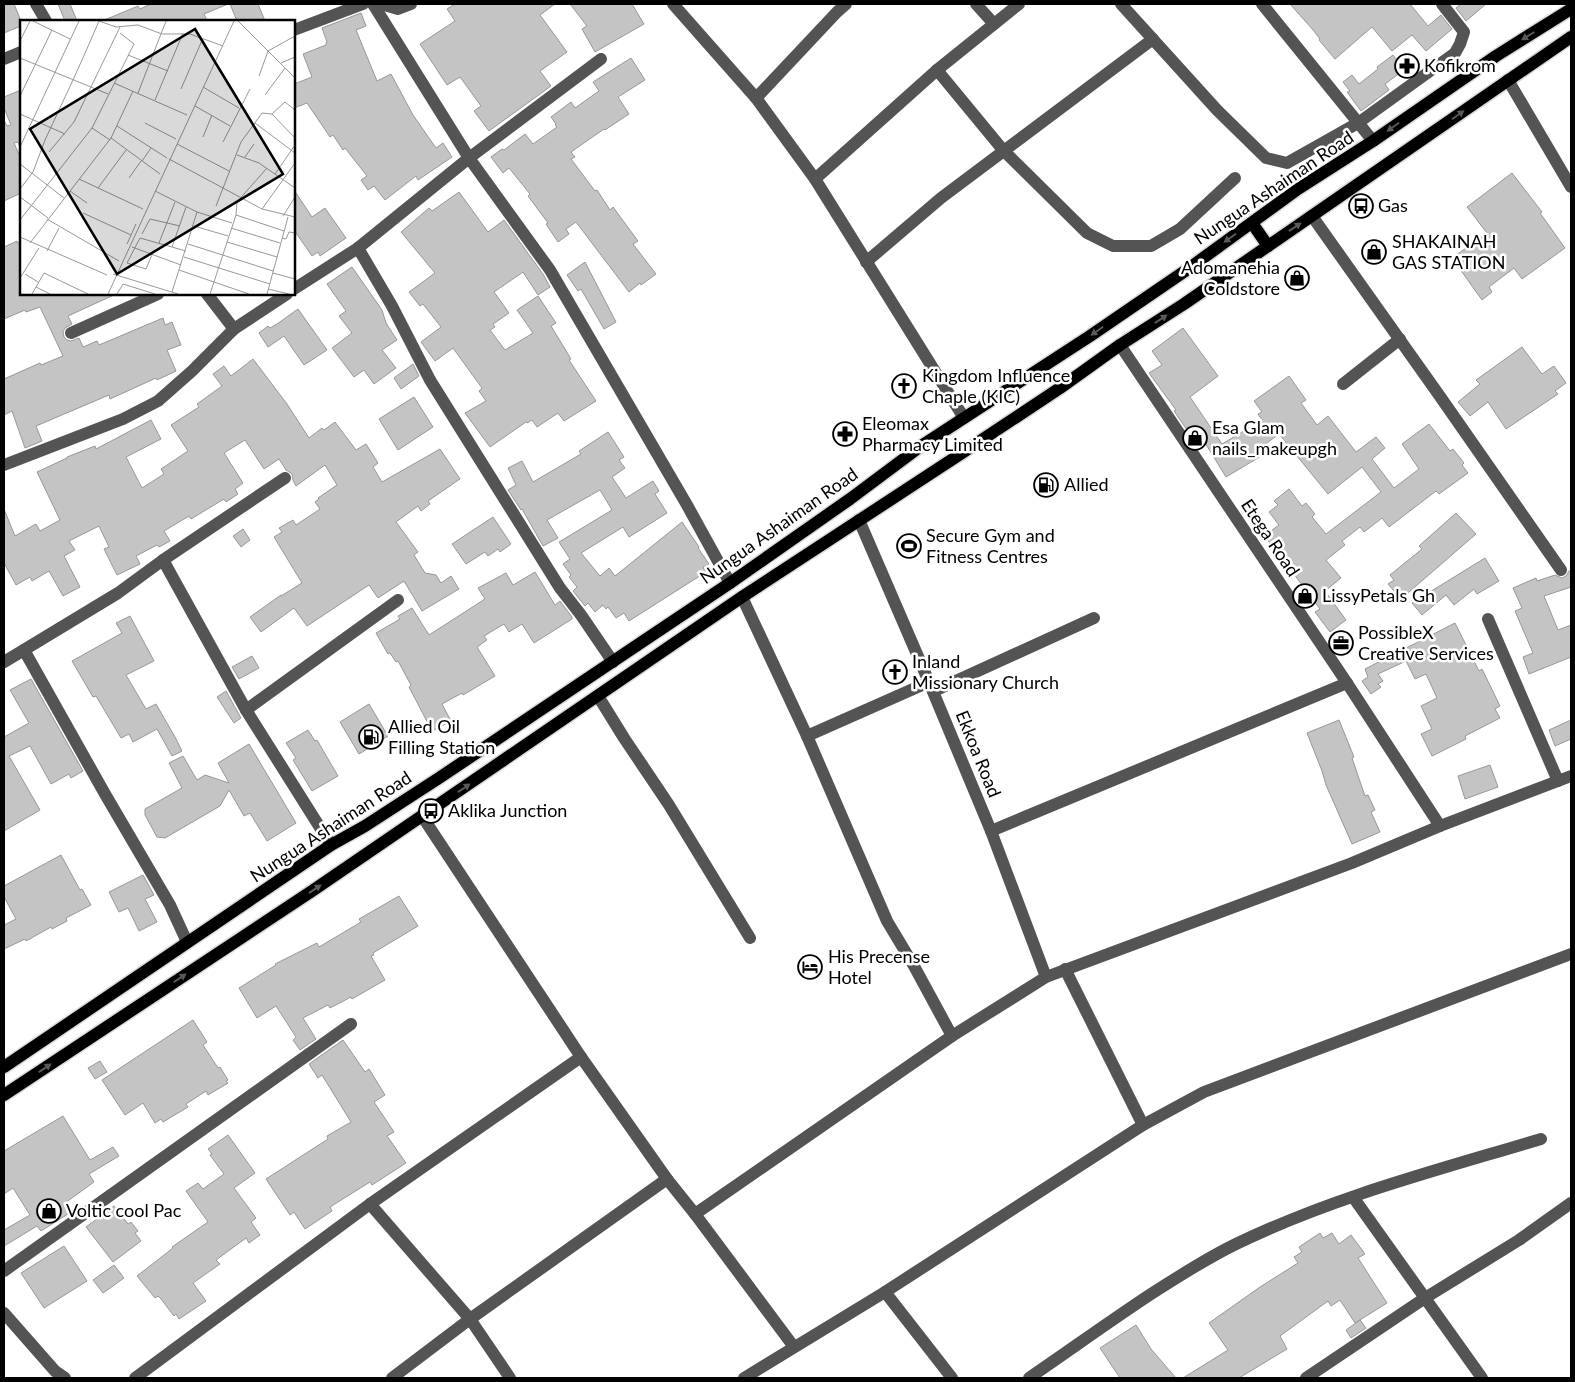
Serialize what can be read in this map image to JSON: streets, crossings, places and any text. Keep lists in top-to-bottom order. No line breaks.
{"streets":{"main road":["Nungua Ashaiman Road"],"street":["Etega Road","Ekkoa Road"]},"crossings":[["Nungua Ashaiman Road","Etega Road"],["Nungua Ashaiman Road","Ekkoa Road"]],"places":{"pharmacy":["Kofikrom","Eleomax Pharmacy Limited"],"bus stop":["Gas","Aklika Junction"],"shop":["SHAKAINAH GAS STATION","Adomanehia Coldstore","Esa Glam nails_makeupgh","LissyPetals Gh","Voltic cool Pac"],"church":["Kingdom Influence Chaple (KIC)","Inland Missionary Church"],"fuel station":["Allied","Allied Oil Filling Station"],"sports":["Secure Gym and Fitness Centres"],"office":["PossibleX Creative Services"],"hotel":["His Precense Hotel"]}}
